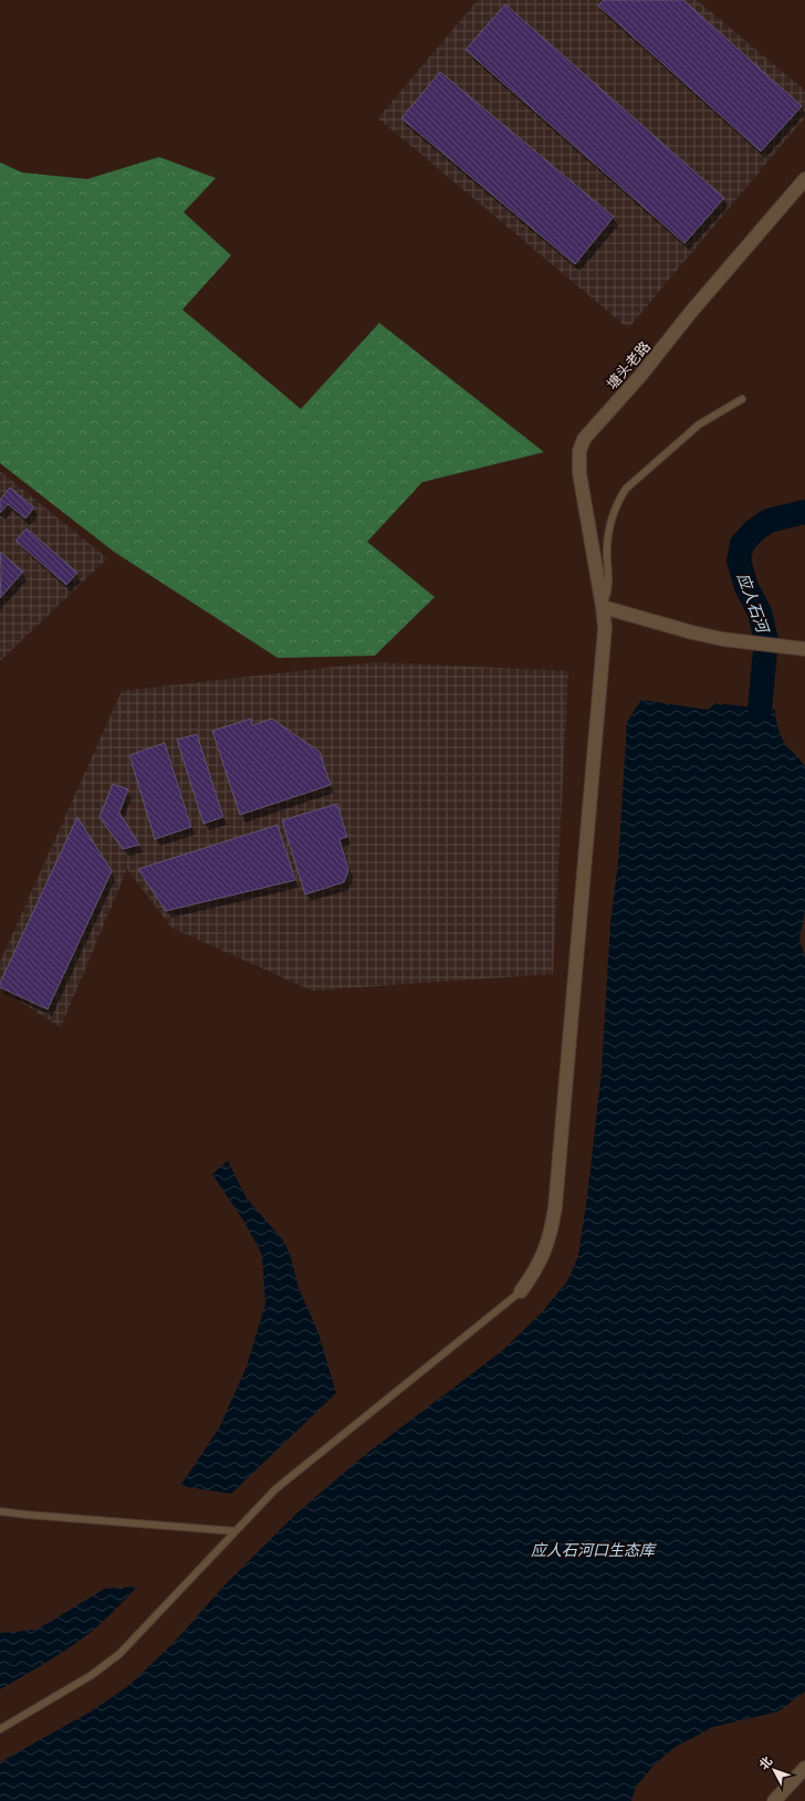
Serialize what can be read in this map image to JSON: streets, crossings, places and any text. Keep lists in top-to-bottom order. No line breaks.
{"streets":{"street":["塘头老路"]},"water":["应人石河","应人石河口生态库"],"north":"top left"}
